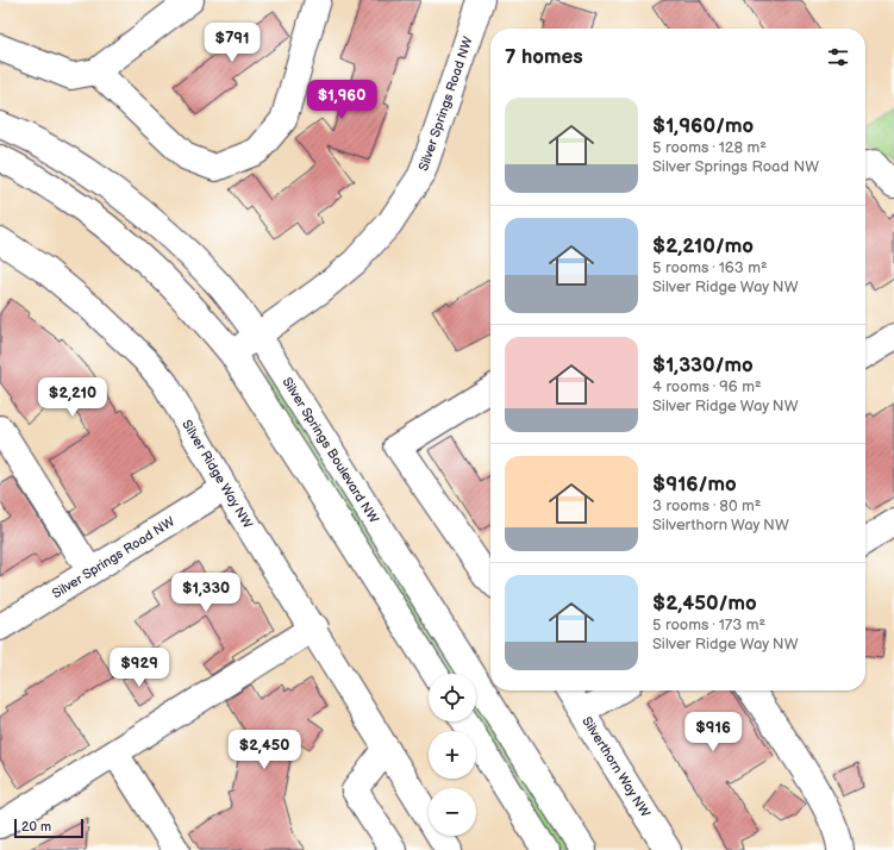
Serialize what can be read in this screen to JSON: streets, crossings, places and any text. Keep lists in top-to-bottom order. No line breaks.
{"streets":{"street":["Silver Springs Road NW","Silver Springs Boulevard NW","Silver Ridge Way NW","Silverthorn Way NW"]},"crossings":[["Silver Springs Road NW","Silver Springs Boulevard NW"],["Silver Springs Road NW","Silver Ridge Way NW"]],"scale_bar":"20 m","page":{"price":["$791","$1,960","$2,210","$1,330","$929","$916","$2,450"],"heading":"7 homes","list":[{"name":"$1,960/mo","note":"5 rooms · 128 m² · Silver Springs Road NW"},{"name":"$2,210/mo","note":"5 rooms · 163 m² · Silver Ridge Way NW"},{"name":"$1,330/mo","note":"4 rooms · 96 m² · Silver Ridge Way NW"},{"name":"$916/mo","note":"3 rooms · 80 m² · Silverthorn Way NW"},{"name":"$2,450/mo","note":"5 rooms · 173 m² · Silver Ridge Way NW"}],"map_buttons":["+","−"],"scale":"20 m"}}
